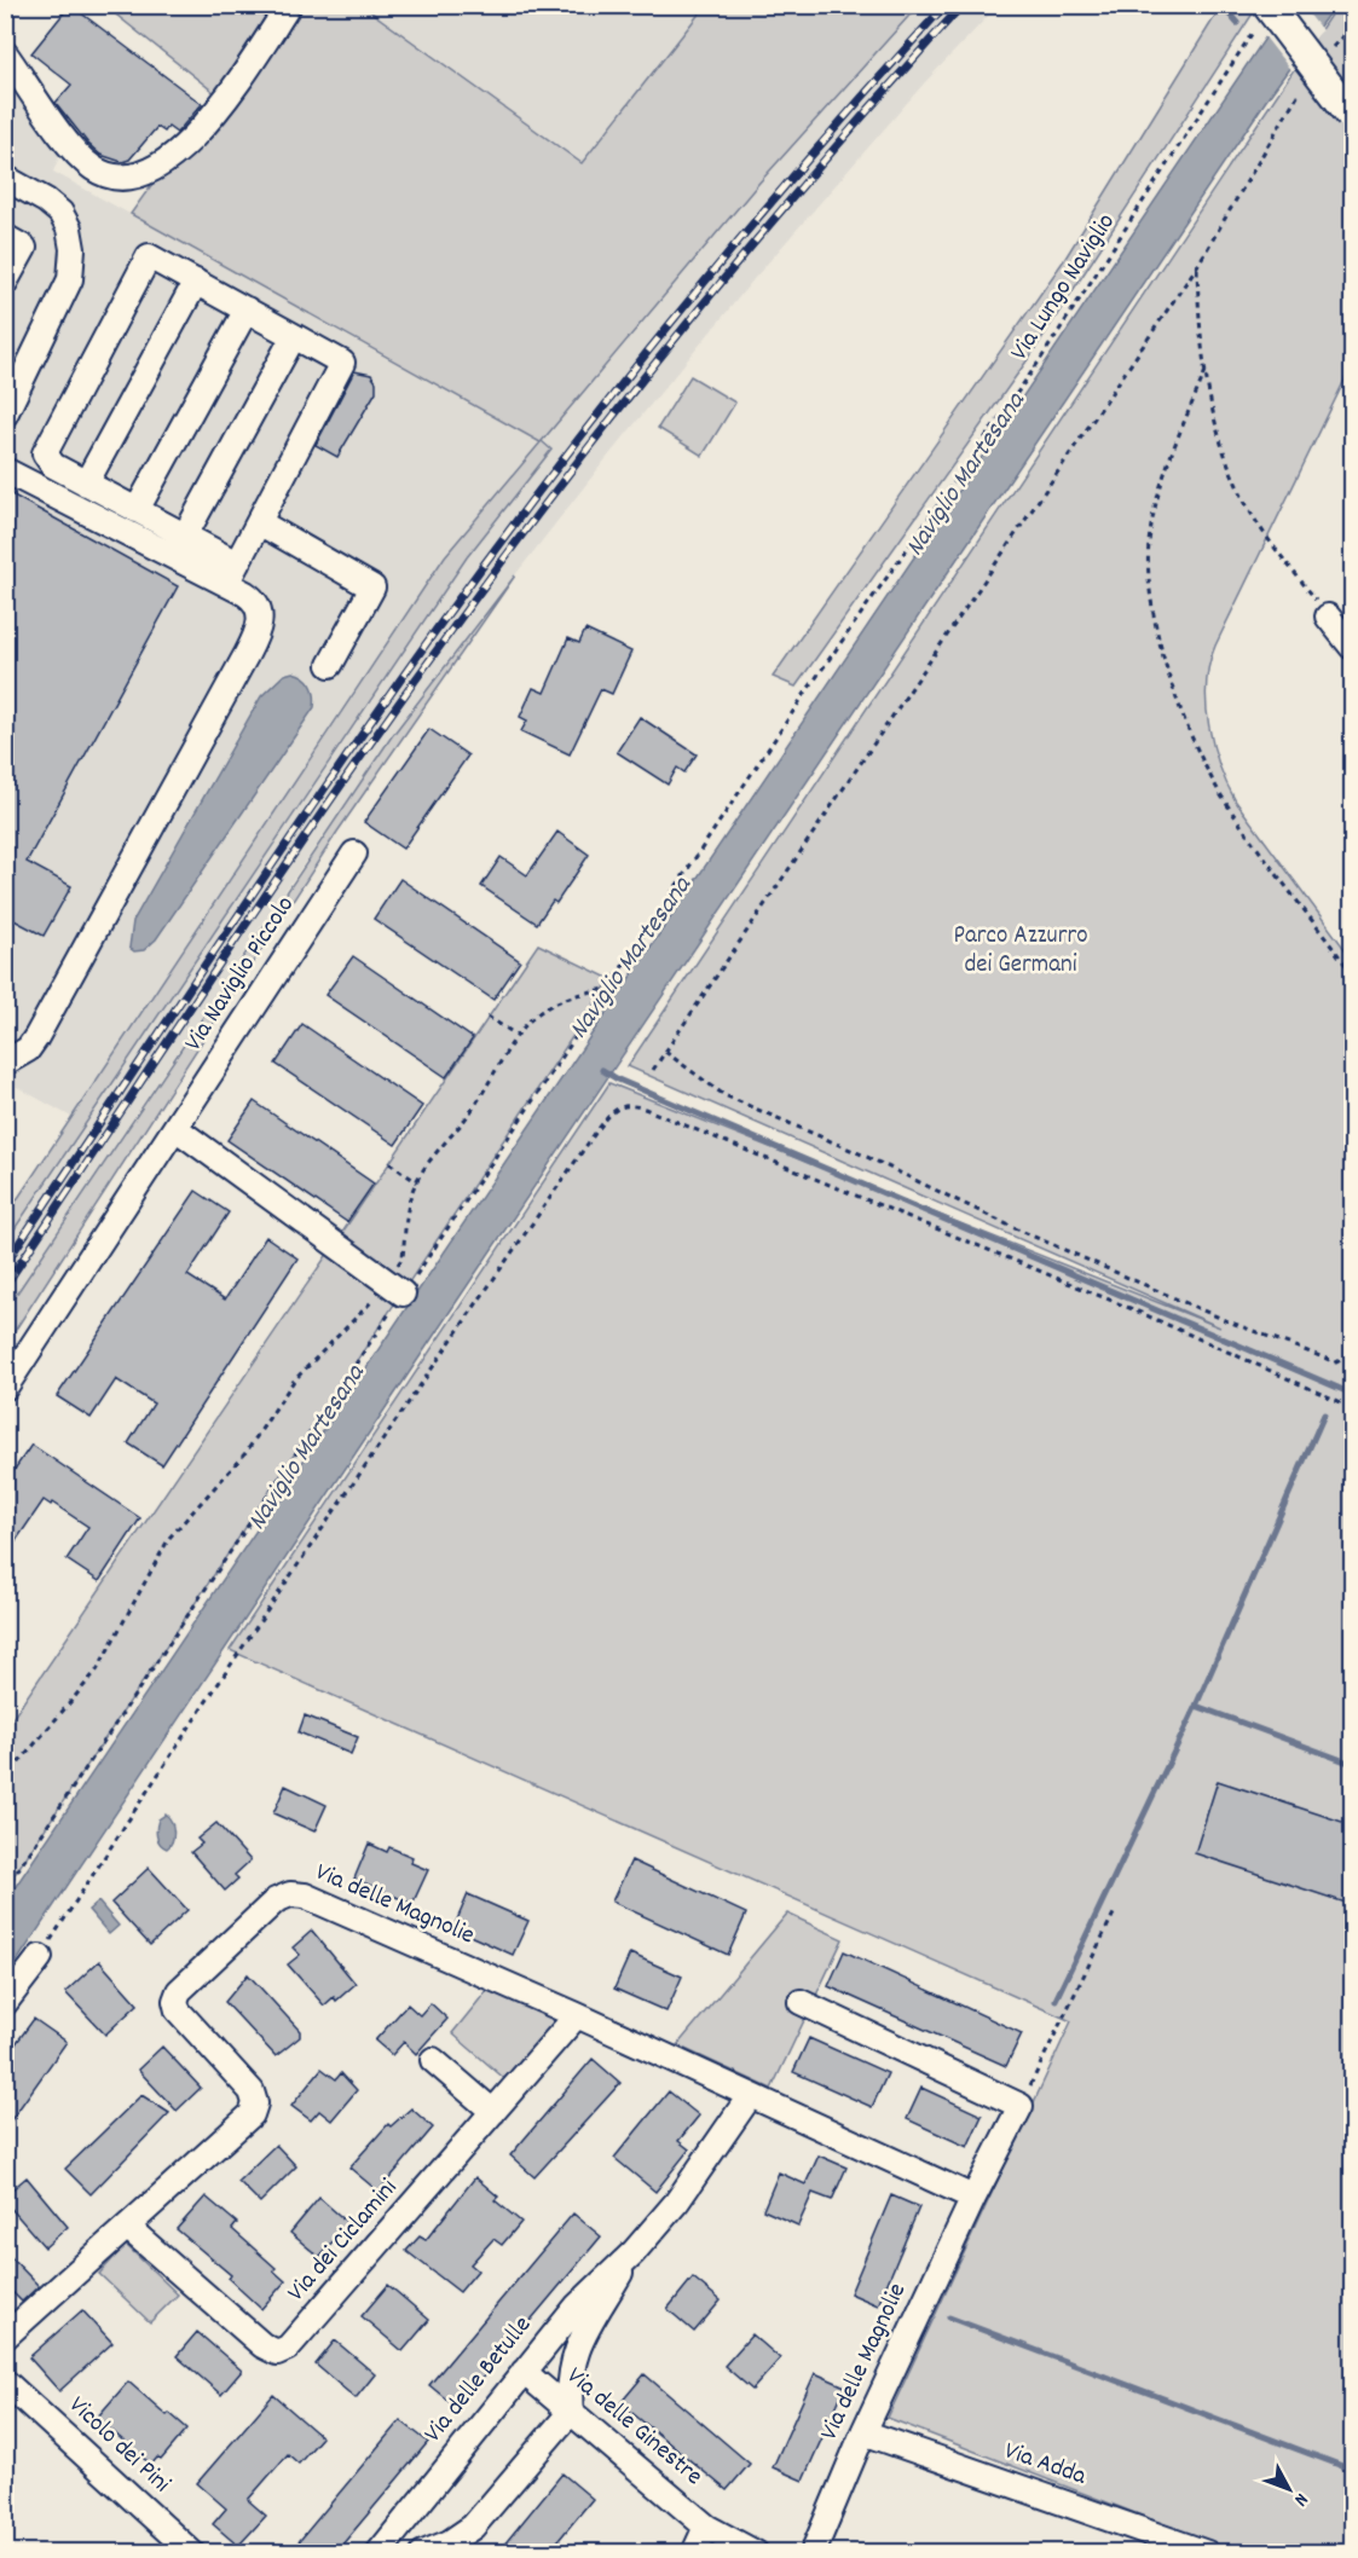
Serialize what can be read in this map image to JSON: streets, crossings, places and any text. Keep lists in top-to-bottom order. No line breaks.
{"streets":{"street":["Via Naviglio Piccolo","Via delle Magnolie","Via dei Ciclamini","Via delle Betulle","Via delle Ginestre","Vicolo dei Pini","Via Adda"],"path":["Via Lungo Naviglio"]},"crossings":[["Via delle Magnolie","Via dei Ciclamini"],["Via delle Magnolie","Via delle Betulle"],["Via delle Magnolie","Via Adda"],["Via delle Betulle","Via delle Ginestre"]],"water":["Naviglio Martesana"],"parks":["Parco Azzurro dei Germani"],"north":"bottom right"}
